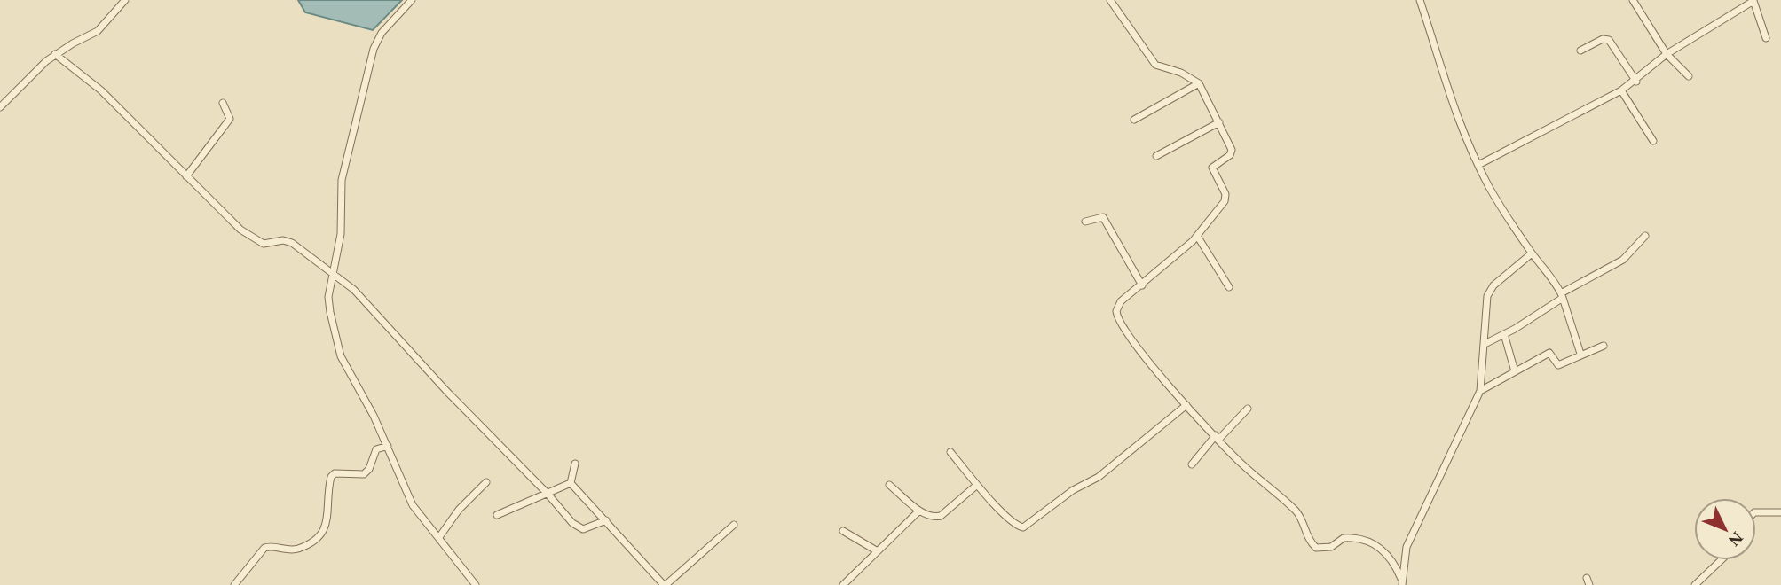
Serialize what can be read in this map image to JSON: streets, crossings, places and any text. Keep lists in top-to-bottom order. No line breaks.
{"north":"bottom right"}
